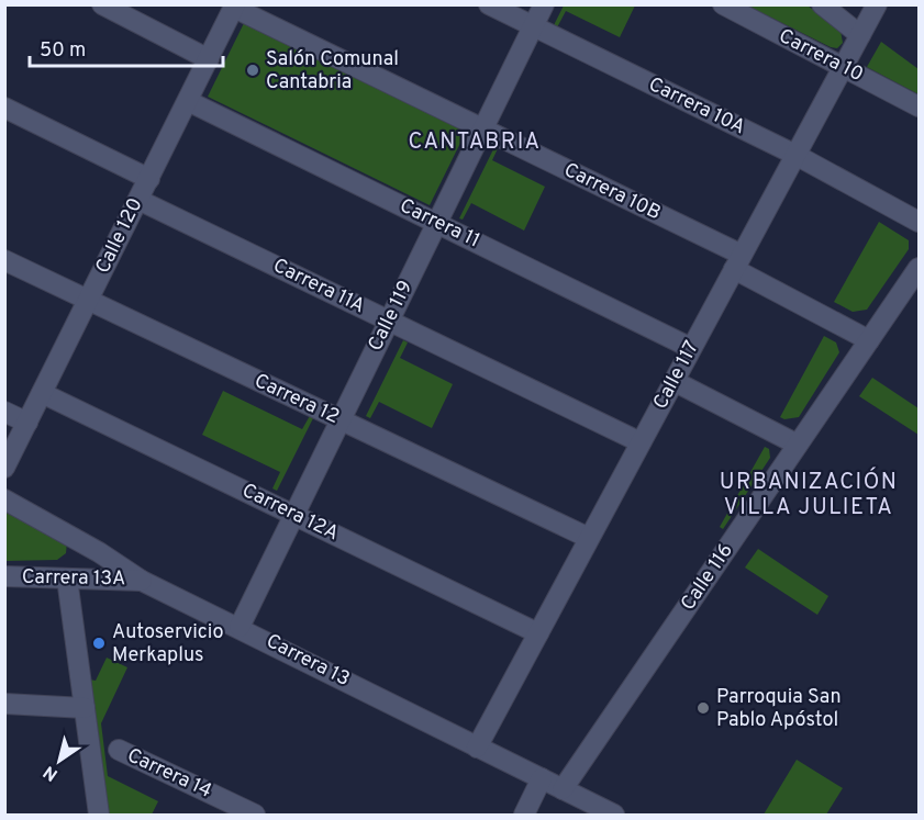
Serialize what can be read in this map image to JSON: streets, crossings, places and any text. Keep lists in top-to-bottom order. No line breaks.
{"streets":{"street":["Carrera 10","Carrera 10A","Carrera 10B","Carrera 11","Calle 120","Carrera 11A","Calle 119","Calle 117","Carrera 12","Carrera 12A","Calle 116","Carrera 13A","Carrera 13","Carrera 14"]},"crossings":[["Carrera 10","Calle 117"],["Carrera 10A","Calle 119"],["Carrera 10A","Calle 117"],["Carrera 10B","Calle 120"],["Carrera 10B","Calle 119"],["Carrera 10B","Calle 117"],["Carrera 10B","Calle 116"],["Carrera 11","Calle 120"],["Carrera 11","Calle 119"],["Carrera 11","Calle 117"],["Calle 120","Carrera 11A"],["Calle 120","Carrera 12"],["Calle 120","Carrera 12A"],["Carrera 11A","Calle 119"],["Carrera 11A","Calle 117"],["Calle 119","Carrera 12"],["Calle 119","Carrera 12A"],["Calle 119","Carrera 13"],["Calle 117","Carrera 12"],["Calle 117","Carrera 12A"],["Calle 117","Carrera 13"],["Calle 116","Carrera 13"],["Carrera 13A","Carrera 13"]],"districts":["CANTABRIA","URBANIZACIÓN VILLA JULIETA"],"places":["Salón Comunal Cantabria","Autoservicio Merkaplus","Parroquia San Pablo Apóstol"],"scale_bar":"50 m","north":"bottom left"}
